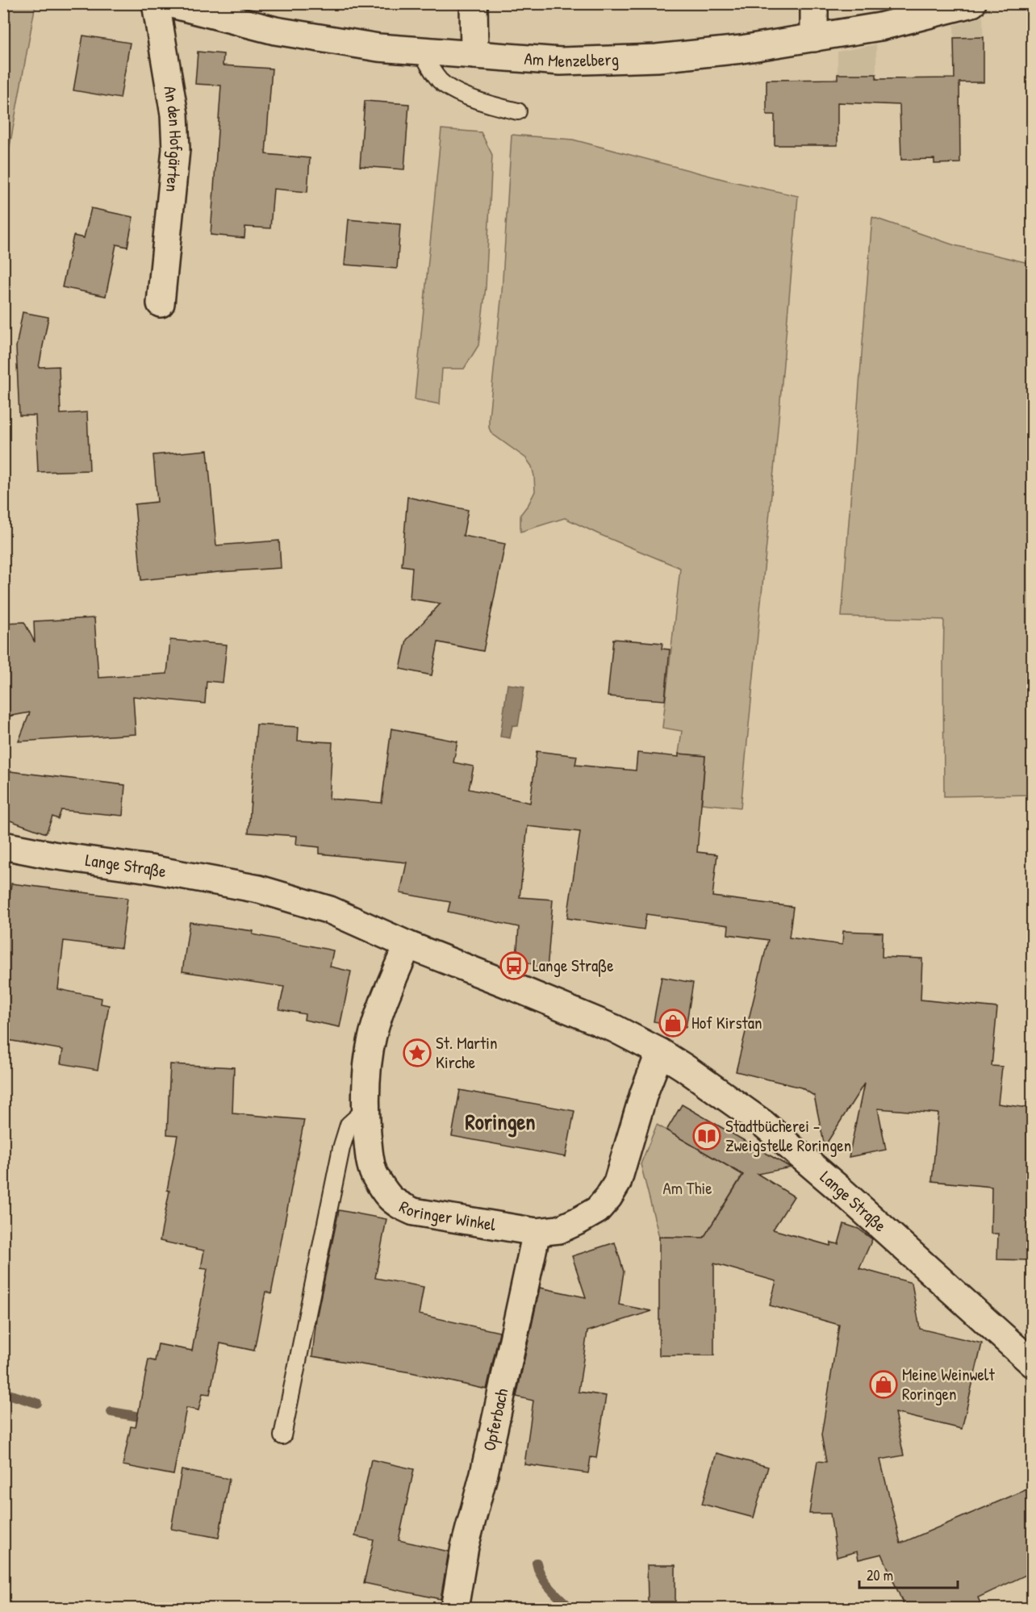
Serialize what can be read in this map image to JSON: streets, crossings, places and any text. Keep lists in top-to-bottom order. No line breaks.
{"streets":{"street":["Am Menzelberg","An den Hofgärten","Lange Straße","Roringer Winkel","Opferbach"]},"crossings":[["Lange Straße","Roringer Winkel"],["Roringer Winkel","Opferbach"]],"districts":["Roringen"],"parks":["Am Thie"],"places":{"bus stop":["Lange Straße"],"shop":["Hof Kirstan","Meine Weinwelt Roringen"],"place":["St. Martin Kirche"],"library":["Stadtbücherei - Zweigstelle Roringen"]},"scale_bar":"20 m"}
